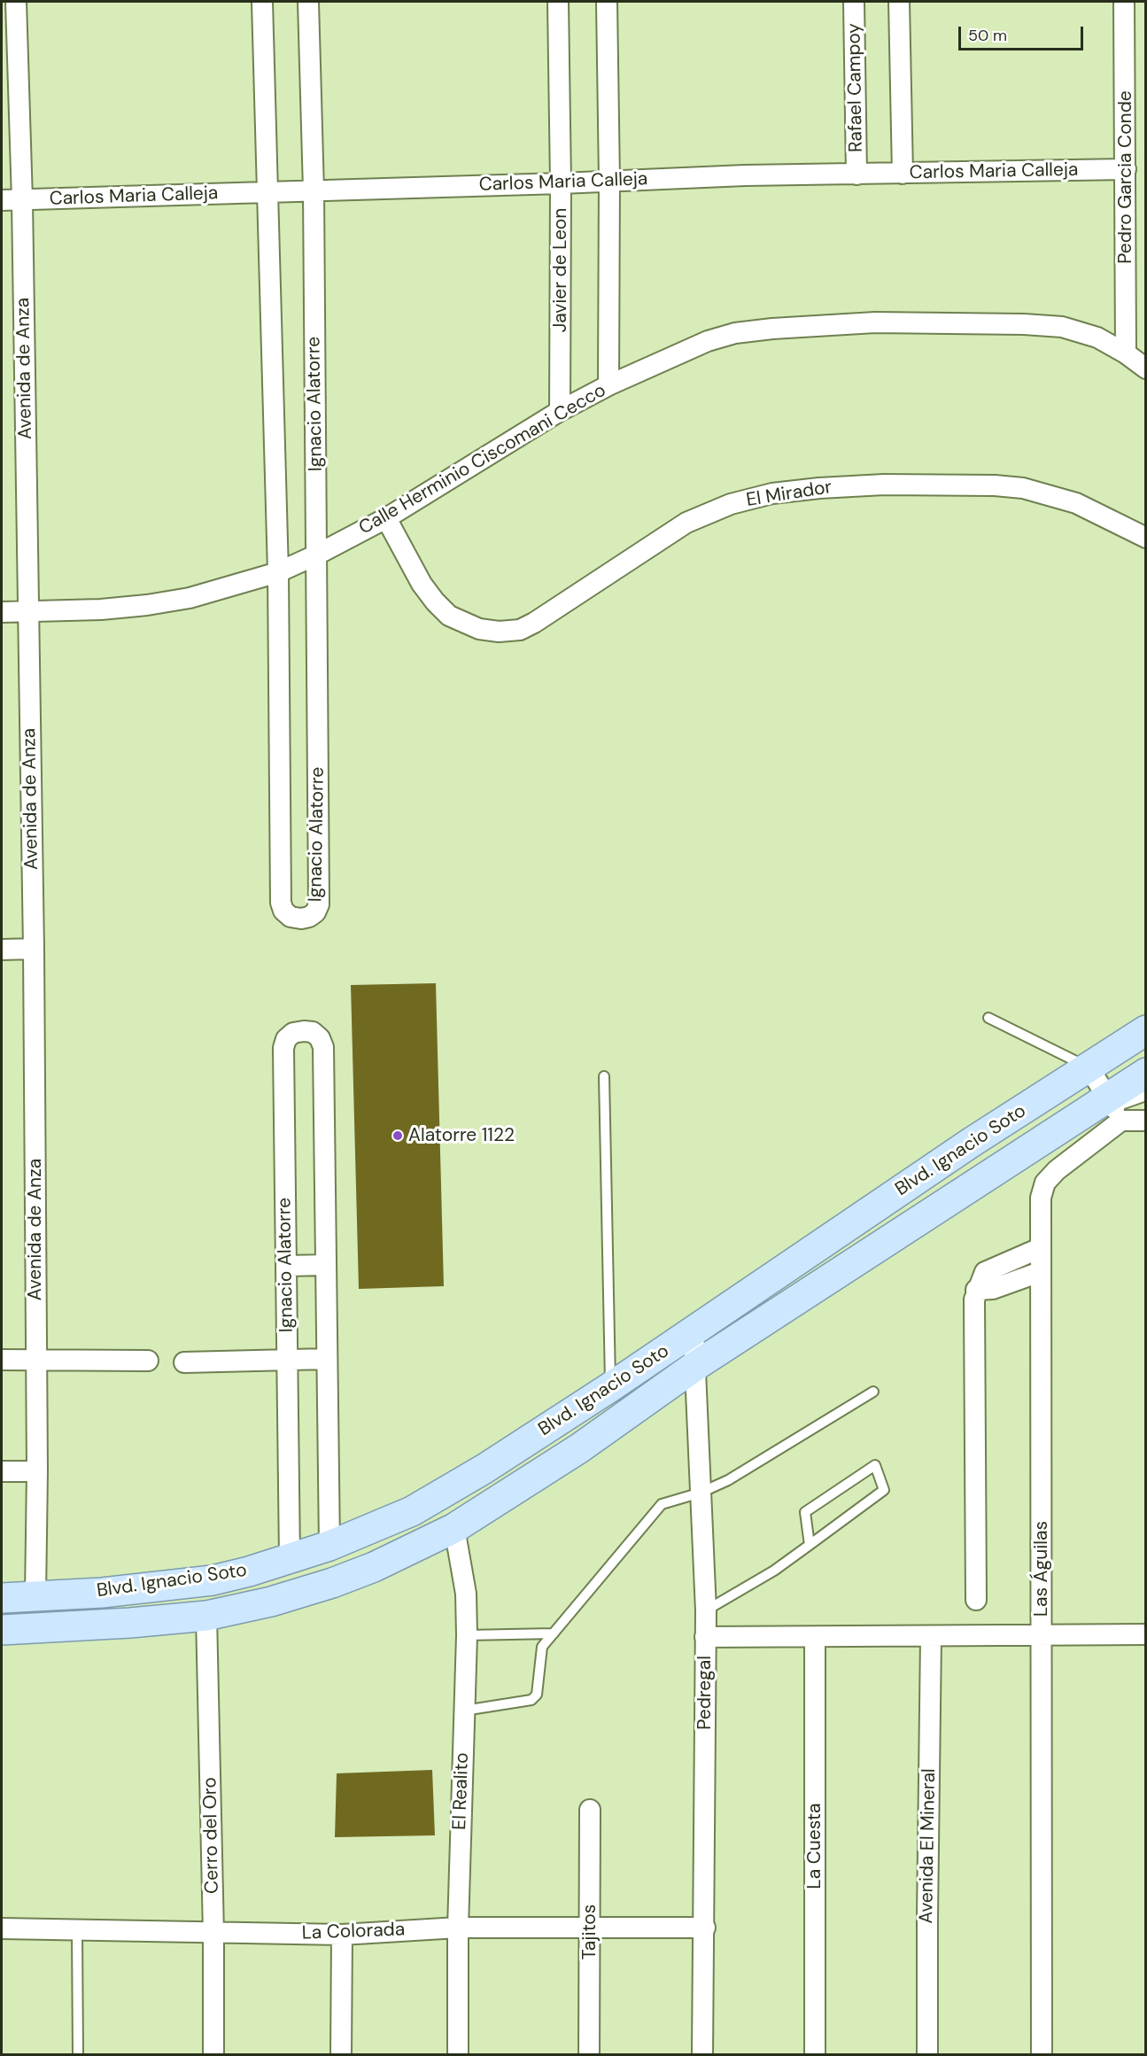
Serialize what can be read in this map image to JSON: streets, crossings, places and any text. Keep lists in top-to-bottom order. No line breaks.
{"streets":{"main road":["Blvd. Ignacio Soto"],"street":["Rafael Campoy","Carlos Maria Calleja","Pedro Garcia Conde","Javier de Leon","Avenida de Anza","Ignacio Alatorre","Calle Herminio Ciscomani Cecco","El Mirador","Las Águilas","Pedregal","El Realito","Cerro del Oro","La Cuesta","Avenida El Mineral","La Colorada","Tajitos"]},"crossings":[["Rafael Campoy","Carlos Maria Calleja"],["Carlos Maria Calleja","Pedro Garcia Conde"],["Carlos Maria Calleja","Javier de Leon"],["Carlos Maria Calleja","Avenida de Anza"],["Carlos Maria Calleja","Ignacio Alatorre"],["Pedro Garcia Conde","Calle Herminio Ciscomani Cecco"],["Javier de Leon","Calle Herminio Ciscomani Cecco"],["Avenida de Anza","Calle Herminio Ciscomani Cecco"],["Avenida de Anza","Blvd. Ignacio Soto"],["Ignacio Alatorre","Calle Herminio Ciscomani Cecco"],["Ignacio Alatorre","Blvd. Ignacio Soto"],["Calle Herminio Ciscomani Cecco","El Mirador"],["Blvd. Ignacio Soto","Las Águilas"],["Blvd. Ignacio Soto","Pedregal"],["Blvd. Ignacio Soto","El Realito"],["Blvd. Ignacio Soto","Cerro del Oro"],["Pedregal","La Colorada"],["El Realito","La Colorada"],["Cerro del Oro","La Colorada"],["La Colorada","Tajitos"]],"places":["Alatorre 1122"],"scale_bar":"50 m"}
